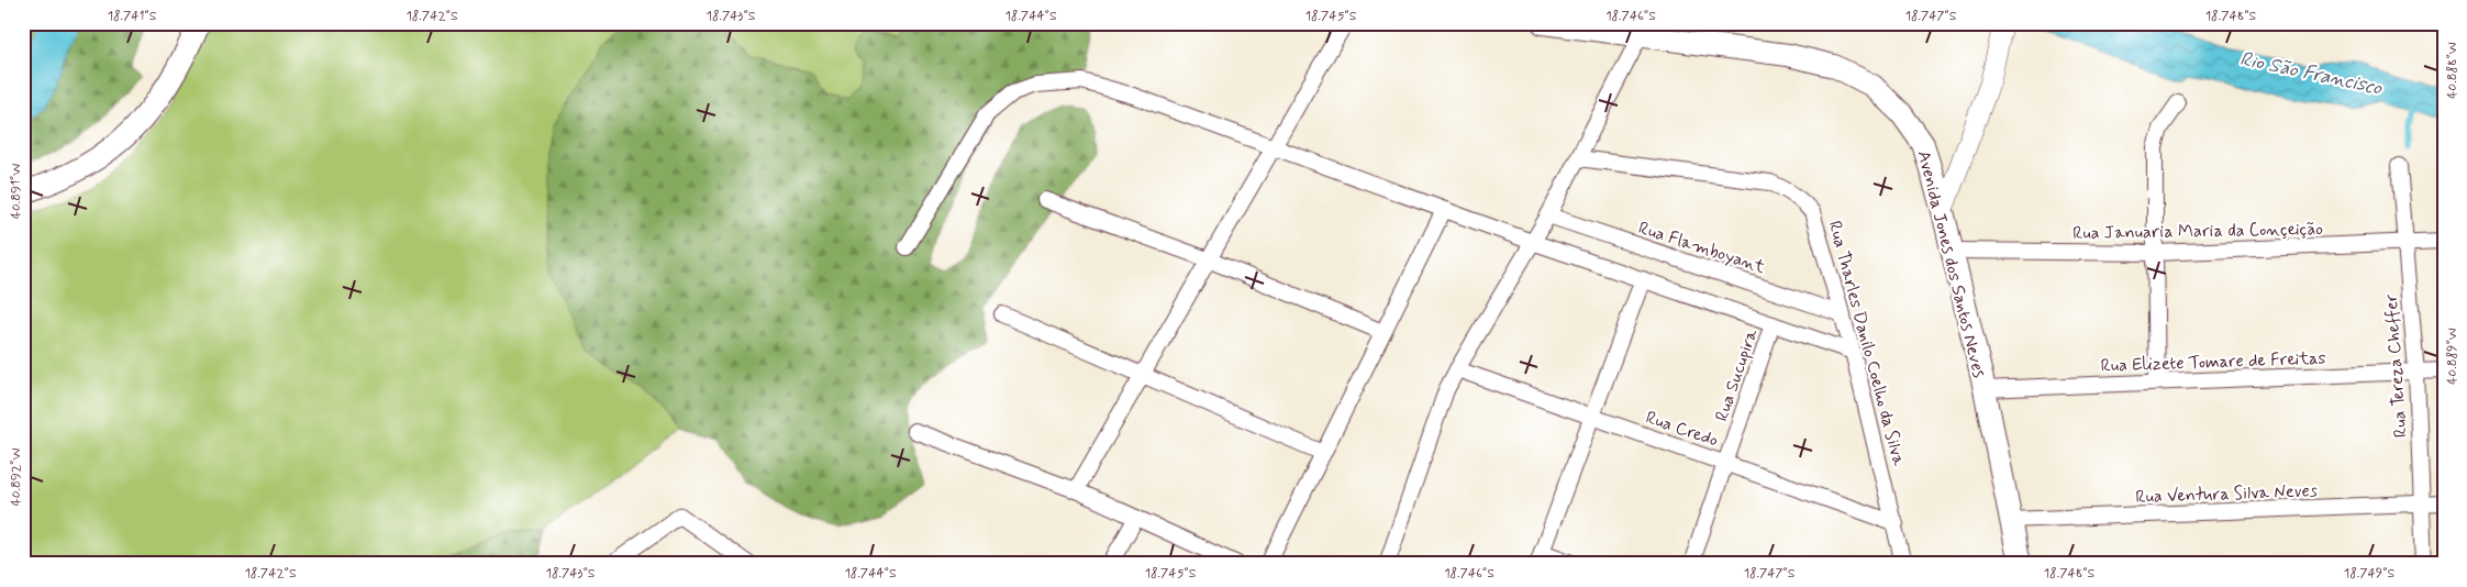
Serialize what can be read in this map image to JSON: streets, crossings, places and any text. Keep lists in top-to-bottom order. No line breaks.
{"streets":{"main road":["Avenida Jones dos Santos Neves"],"street":["Rua Januaria Maria da Conçeição","Rua Flamboyant","Rua Tharles Danilo Coelho da Silva","Rua Elizete Tomare de Freitas","Rua Tereza Cheffer","Rua Sucupira","Rua Credo","Rua Ventura Silva Neves"]},"crossings":[["Rua Januaria Maria da Conçeição","Avenida Jones dos Santos Neves"],["Rua Januaria Maria da Conçeição","Rua Tereza Cheffer"],["Rua Flamboyant","Rua Tharles Danilo Coelho da Silva"],["Avenida Jones dos Santos Neves","Rua Elizete Tomare de Freitas"],["Avenida Jones dos Santos Neves","Rua Ventura Silva Neves"],["Rua Tharles Danilo Coelho da Silva","Rua Credo"],["Rua Elizete Tomare de Freitas","Rua Tereza Cheffer"],["Rua Tereza Cheffer","Rua Ventura Silva Neves"],["Rua Sucupira","Rua Credo"]],"water":["Rio São Francisco"],"coordinates":["18.741°S","18.742°S","18.743°S","18.744°S","18.745°S","18.746°S","18.747°S","18.748°S","40.888°W","40.891°W","40.889°W","40.892°W","18.749°S"]}
